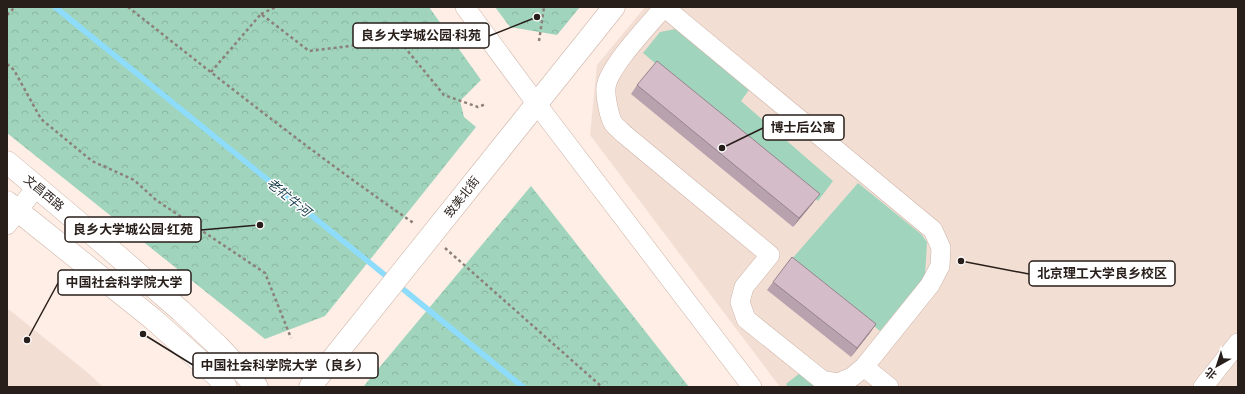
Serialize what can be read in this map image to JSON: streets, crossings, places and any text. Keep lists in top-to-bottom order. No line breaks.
{"streets":{"main road":["文昌西路","致美北街"]},"water":["老牤牛河"],"places":["良乡大学城公园·科苑","博士后公寓","良乡大学城公园·红苑","北京理工大学良乡校区","中国社会科学院大学（良乡）","中国社会科学院大学"],"north":"bottom left"}
